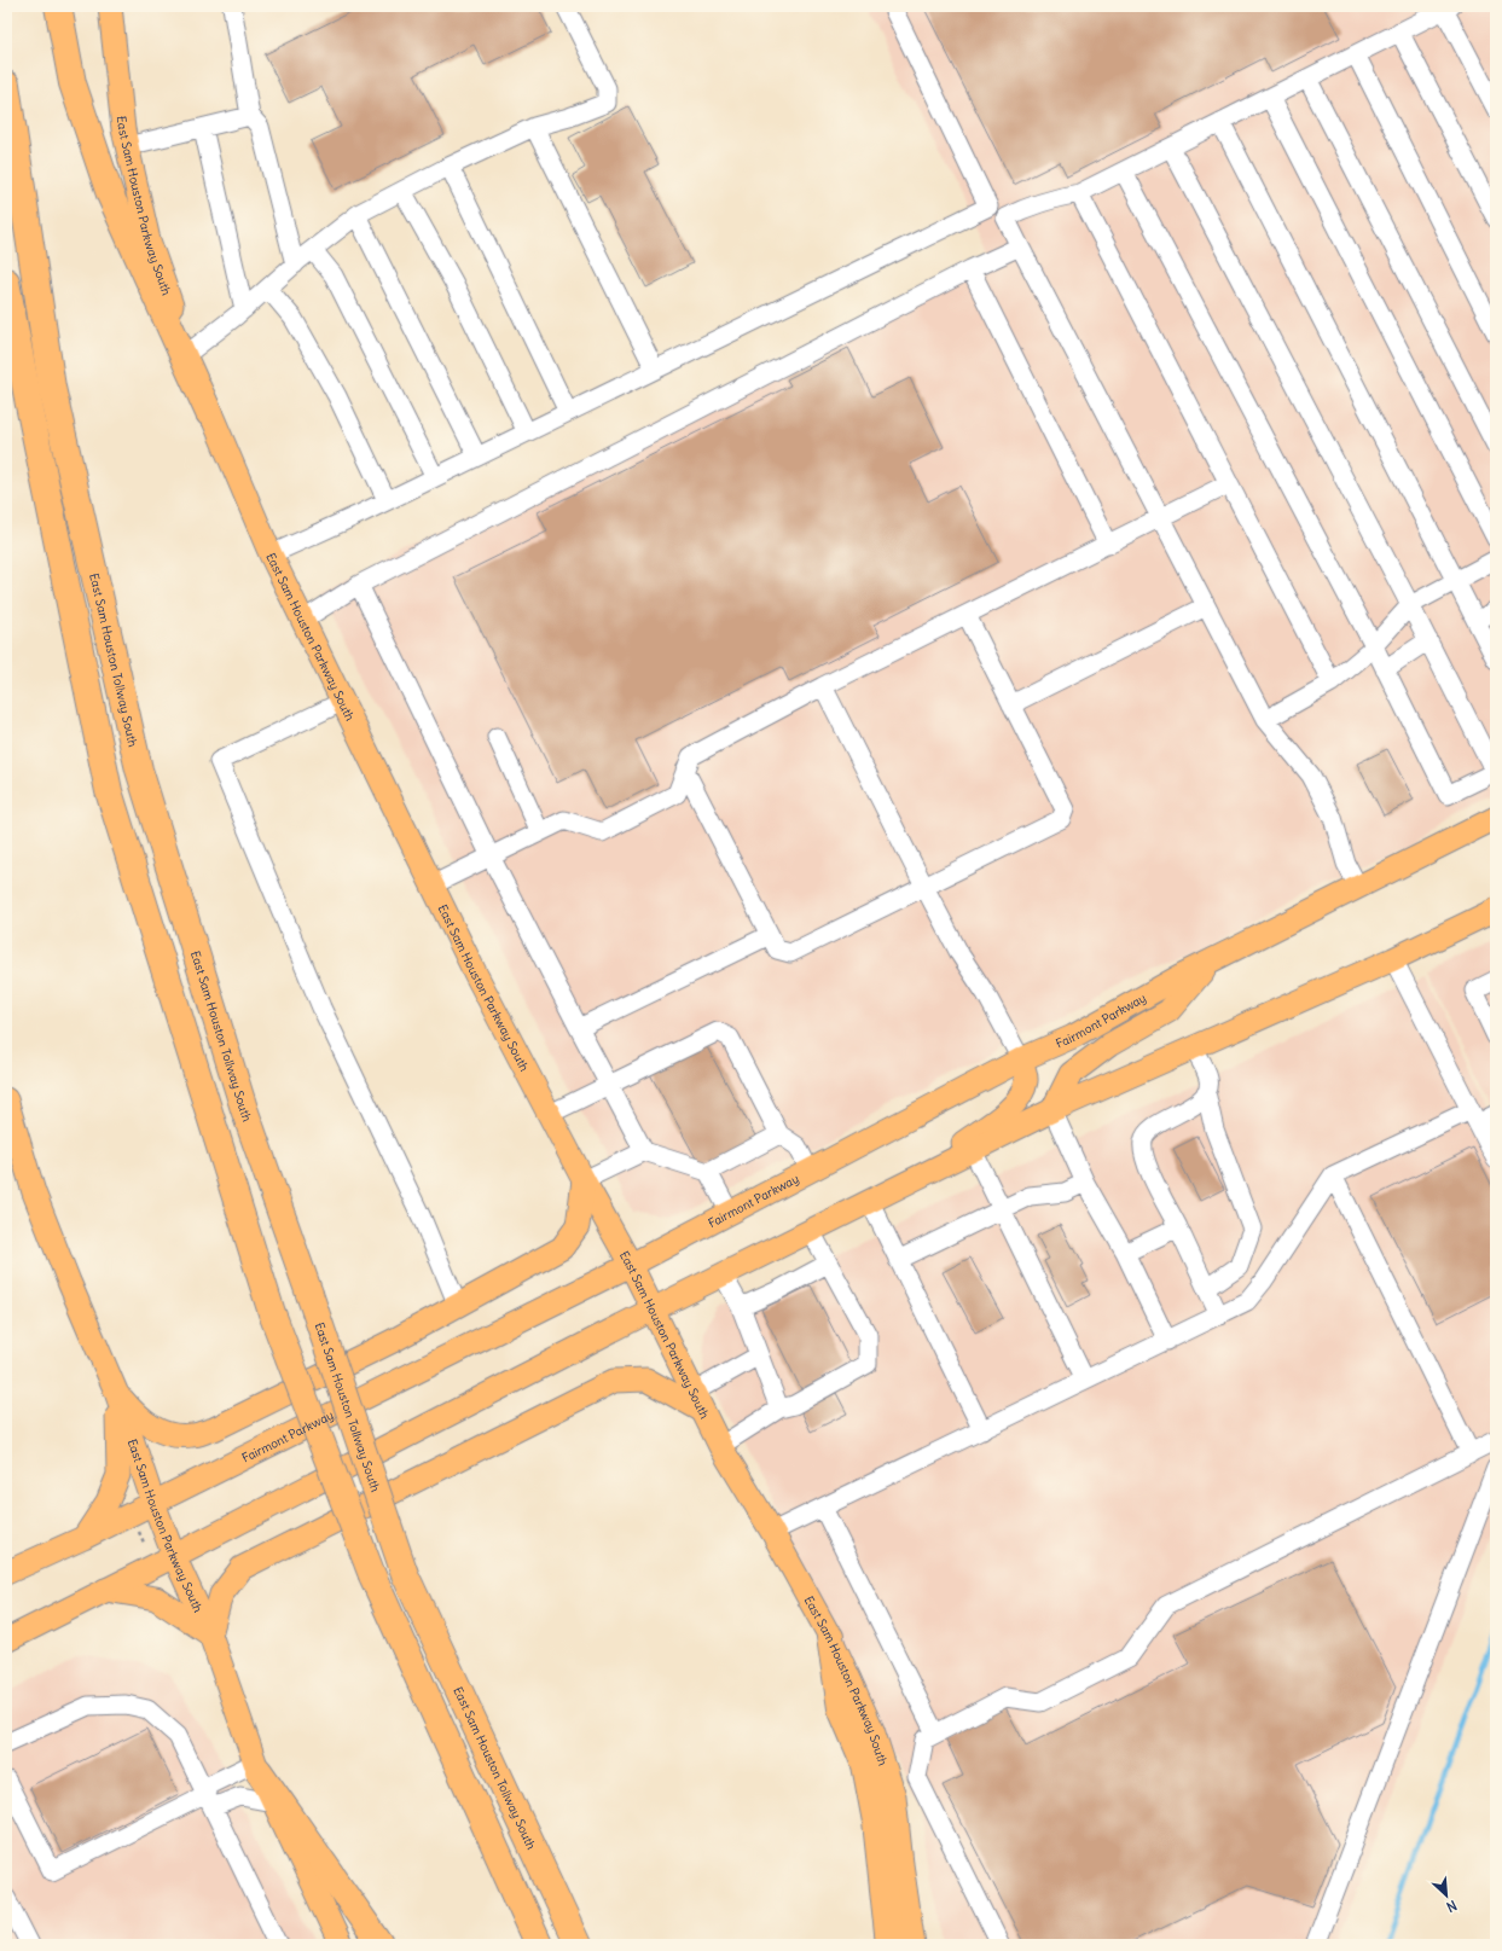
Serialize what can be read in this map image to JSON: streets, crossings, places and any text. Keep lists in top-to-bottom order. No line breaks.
{"streets":{"highway":["East Sam Houston Tollway South"],"main road":["East Sam Houston Parkway South","Fairmont Parkway"]},"crossings":[["East Sam Houston Parkway South","Fairmont Parkway"]],"north":"bottom right"}
